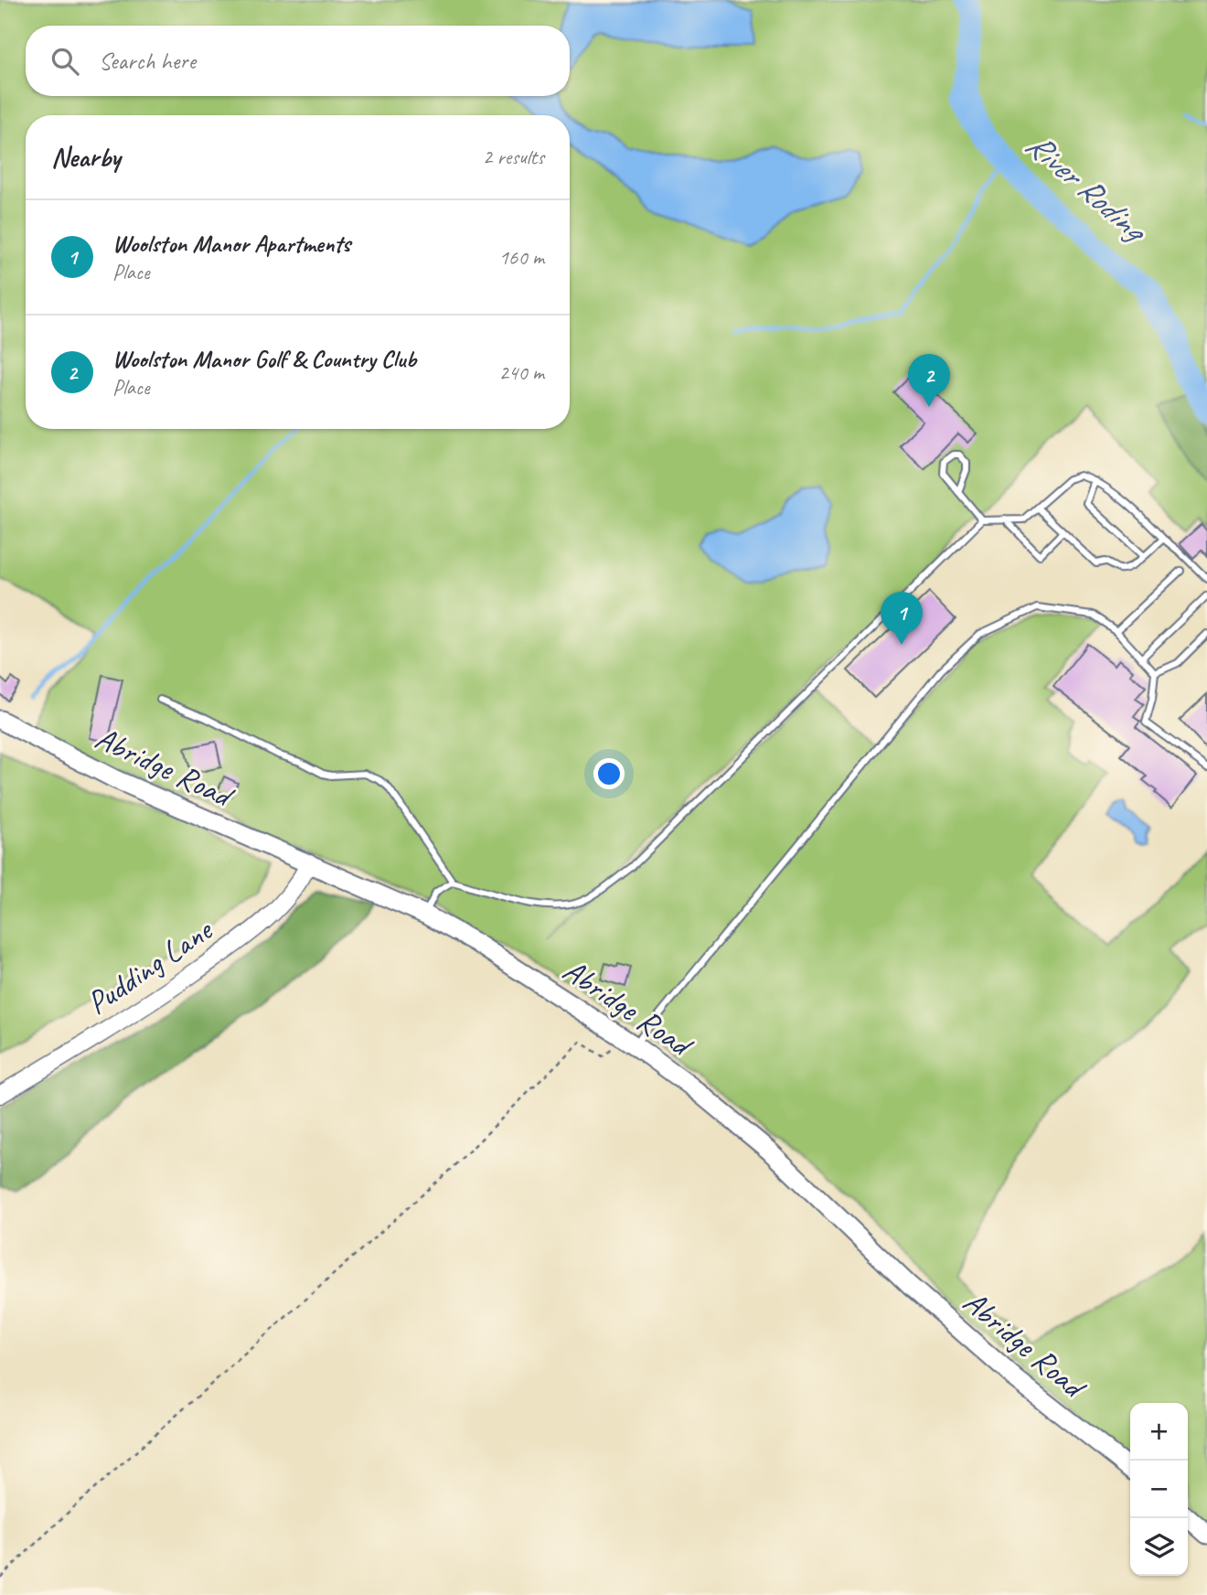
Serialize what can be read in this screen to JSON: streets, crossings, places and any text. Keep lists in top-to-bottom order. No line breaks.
{"streets":{"main road":["Abridge Road"],"street":["Pudding Lane"]},"crossings":[["Abridge Road","Pudding Lane"]],"water":["River Roding"],"page":{"search":"Search here","heading":["Nearby","2 results"],"list":[{"mark":"1","name":"Woolston Manor Apartments","note":"Place","value":"160 m"},{"mark":"2","name":"Woolston Manor Golf & Country Club","note":"Place","value":"240 m"}],"pins":["2","1"],"map_buttons":["+","−"]}}
